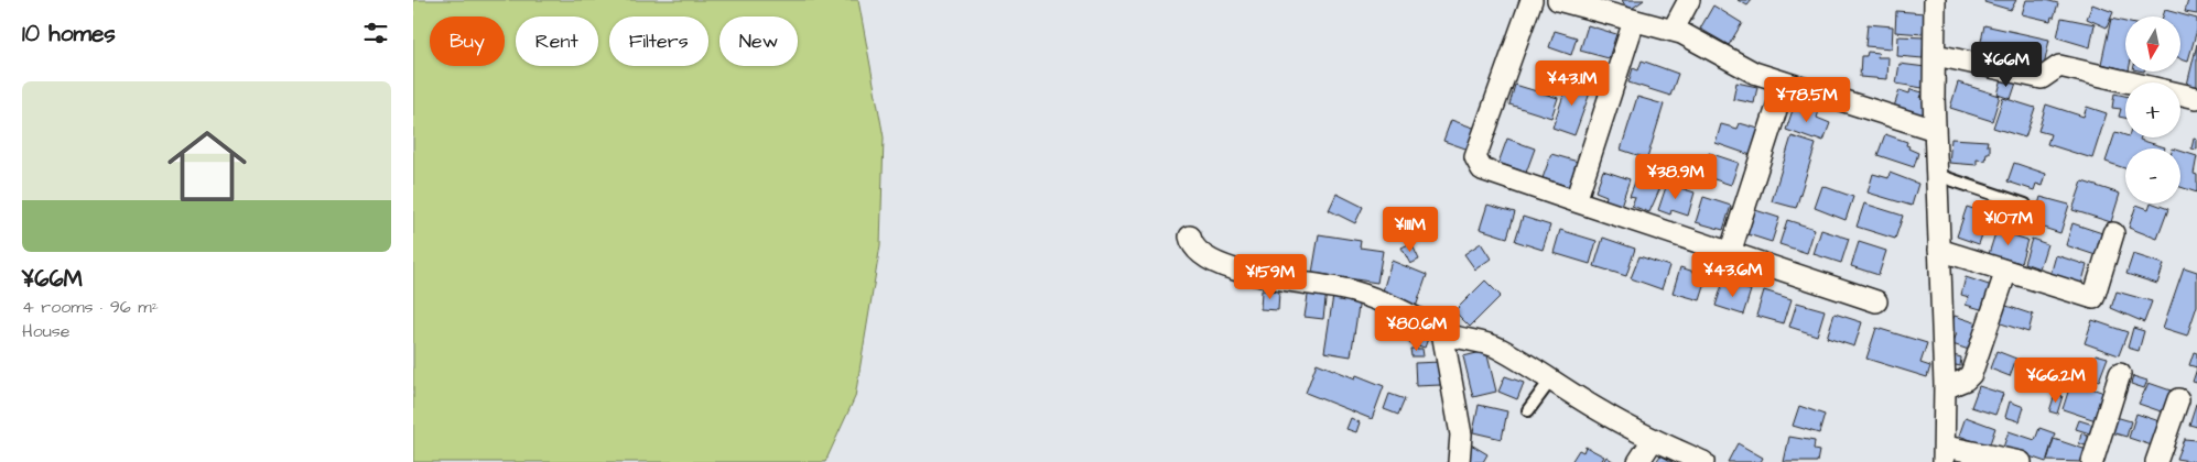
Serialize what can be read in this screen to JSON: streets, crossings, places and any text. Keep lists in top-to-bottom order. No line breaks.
{"north":"bottom","page":{"heading":"10 homes","map_buttons":["+","−"],"chip":["Buy","Rent","Filters","New"],"price":["¥66M","¥43.1M","¥78.5M","¥38.9M","¥107M","¥111M","¥43.6M","¥159M","¥80.6M","¥66.2M"],"list":[{"name":"¥66M","note":"4 rooms · 96 m² · House"}]}}
